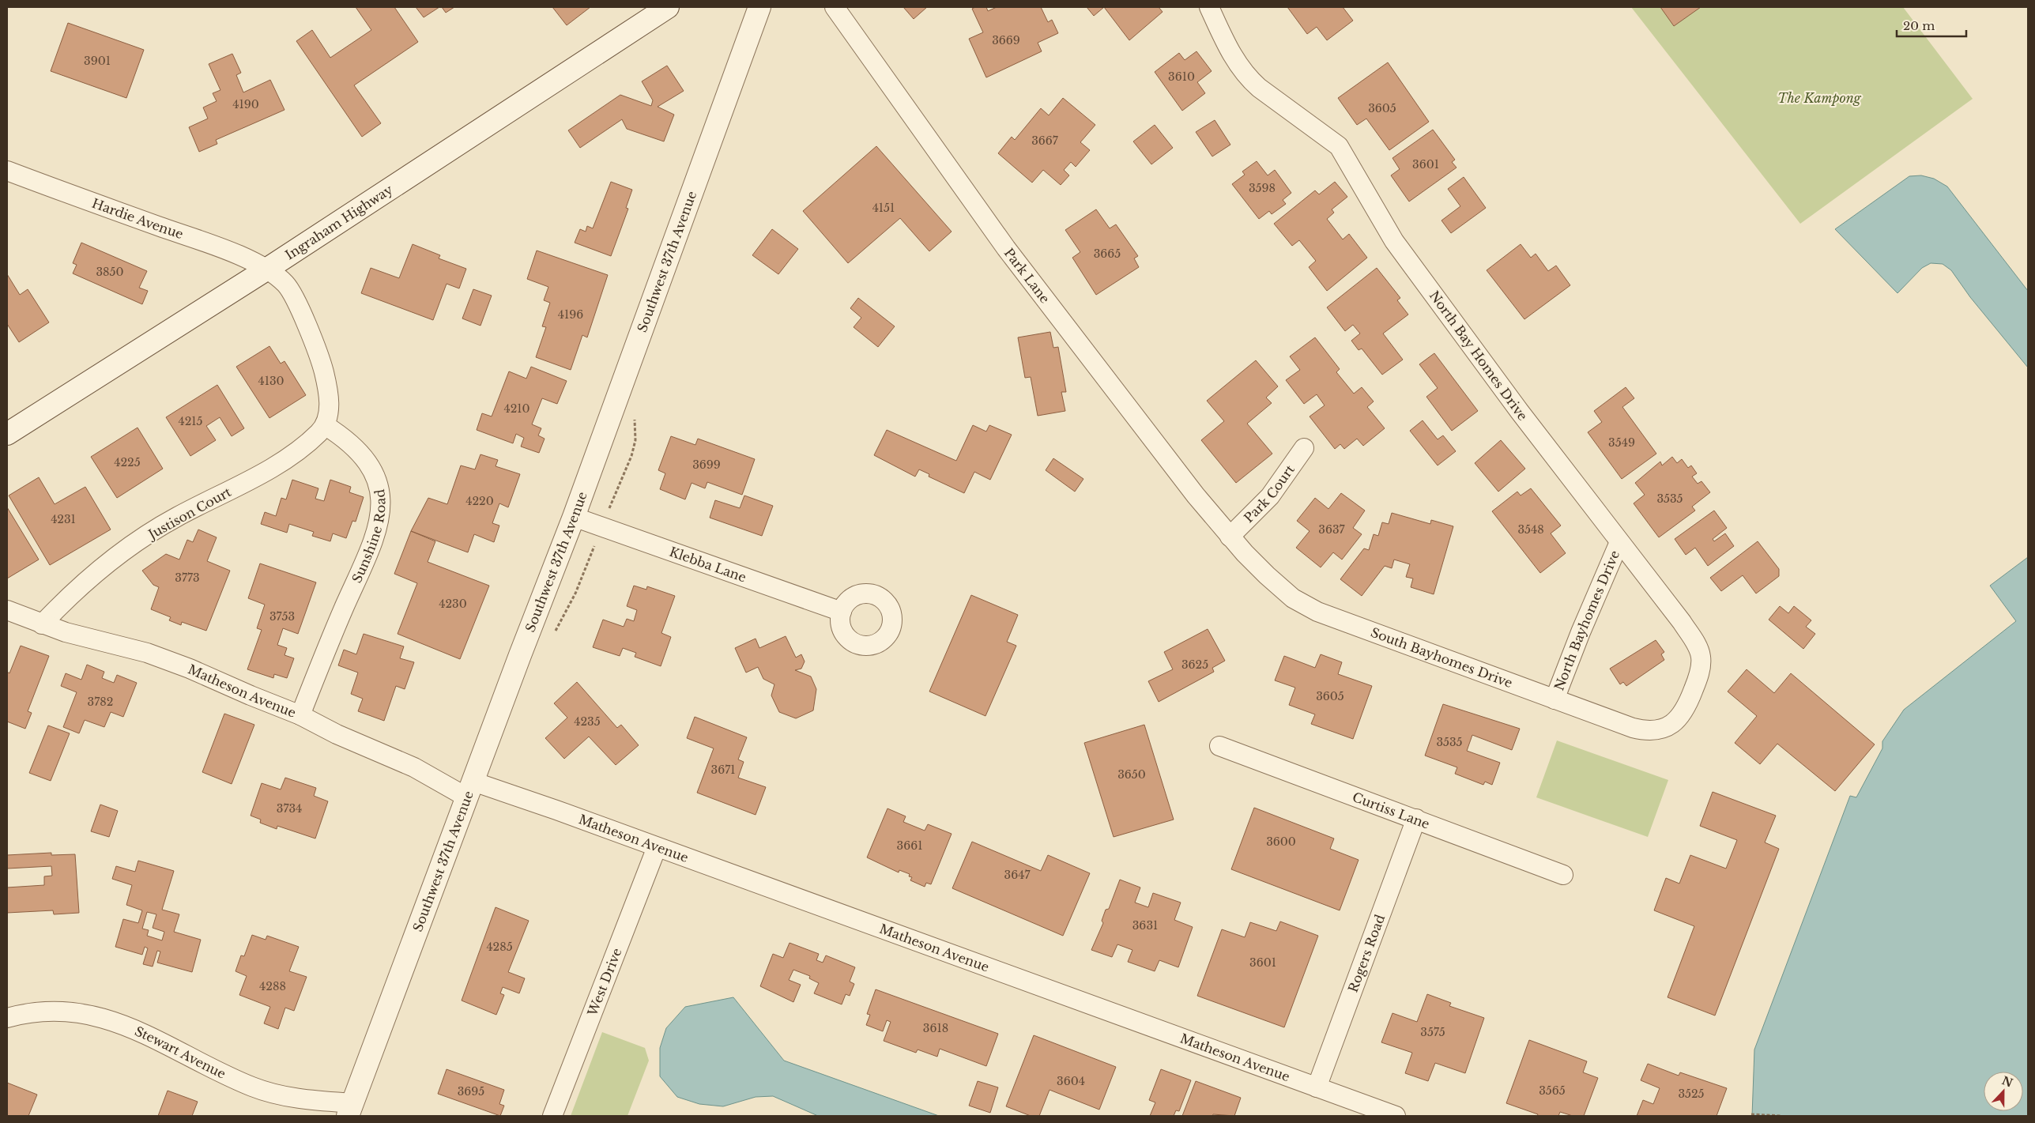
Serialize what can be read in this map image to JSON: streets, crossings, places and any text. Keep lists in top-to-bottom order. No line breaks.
{"streets":{"street":["Hardie Avenue","Ingraham Highway","Southwest 37th Avenue","Park Lane","North Bay Homes Drive","Park Court","Justison Court","Sunshine Road","Klebba Lane","North Bayhomes Drive","South Bayhomes Drive","Matheson Avenue","Curtiss Lane","Rogers Road","West Drive","Stewart Avenue"]},"crossings":[["Hardie Avenue","Ingraham Highway"],["Southwest 37th Avenue","Klebba Lane"],["Southwest 37th Avenue","Matheson Avenue"],["Southwest 37th Avenue","Stewart Avenue"],["Park Lane","Park Court"],["Park Lane","South Bayhomes Drive"],["North Bay Homes Drive","North Bayhomes Drive"],["North Bay Homes Drive","South Bayhomes Drive"],["Park Court","South Bayhomes Drive"],["Justison Court","Sunshine Road"],["Justison Court","Matheson Avenue"],["Sunshine Road","Matheson Avenue"],["North Bayhomes Drive","South Bayhomes Drive"],["Matheson Avenue","Rogers Road"],["Matheson Avenue","West Drive"],["Curtiss Lane","Rogers Road"]],"parks":["The Kampong"],"house_numbers":["3669","3901","3610","4190","3605","3667","3601","3598","4151","3665","3850","4196","4130","4210","4215","3549","4225","3699","3535","4220","4231","3637","3548","3773","4230","3753","3625","3605","3782","4235","3535","3671","3650","3734","3600","3661","3647","3631","4285","3601","4288","3618","3575","3604","3565","3695","3525"],"scale_bar":"20 m","north":"top"}
